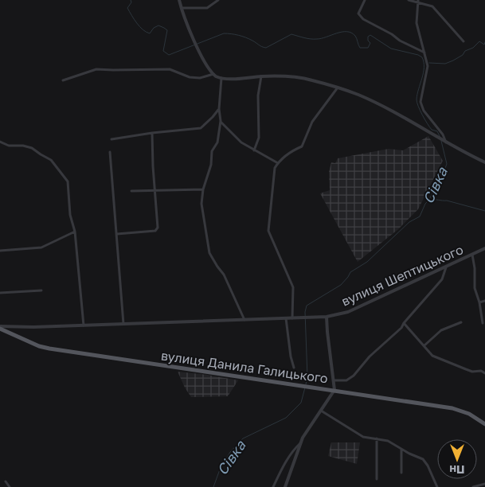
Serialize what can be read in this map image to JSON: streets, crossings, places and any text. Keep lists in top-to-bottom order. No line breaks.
{"streets":{"main road":["вулиця Данила Галицького"],"street":["вулиця Шептицького"]},"crossings":[["вулиця Шептицького","вулиця Данила Галицького"]],"water":["Сівка"],"north":"bottom"}
